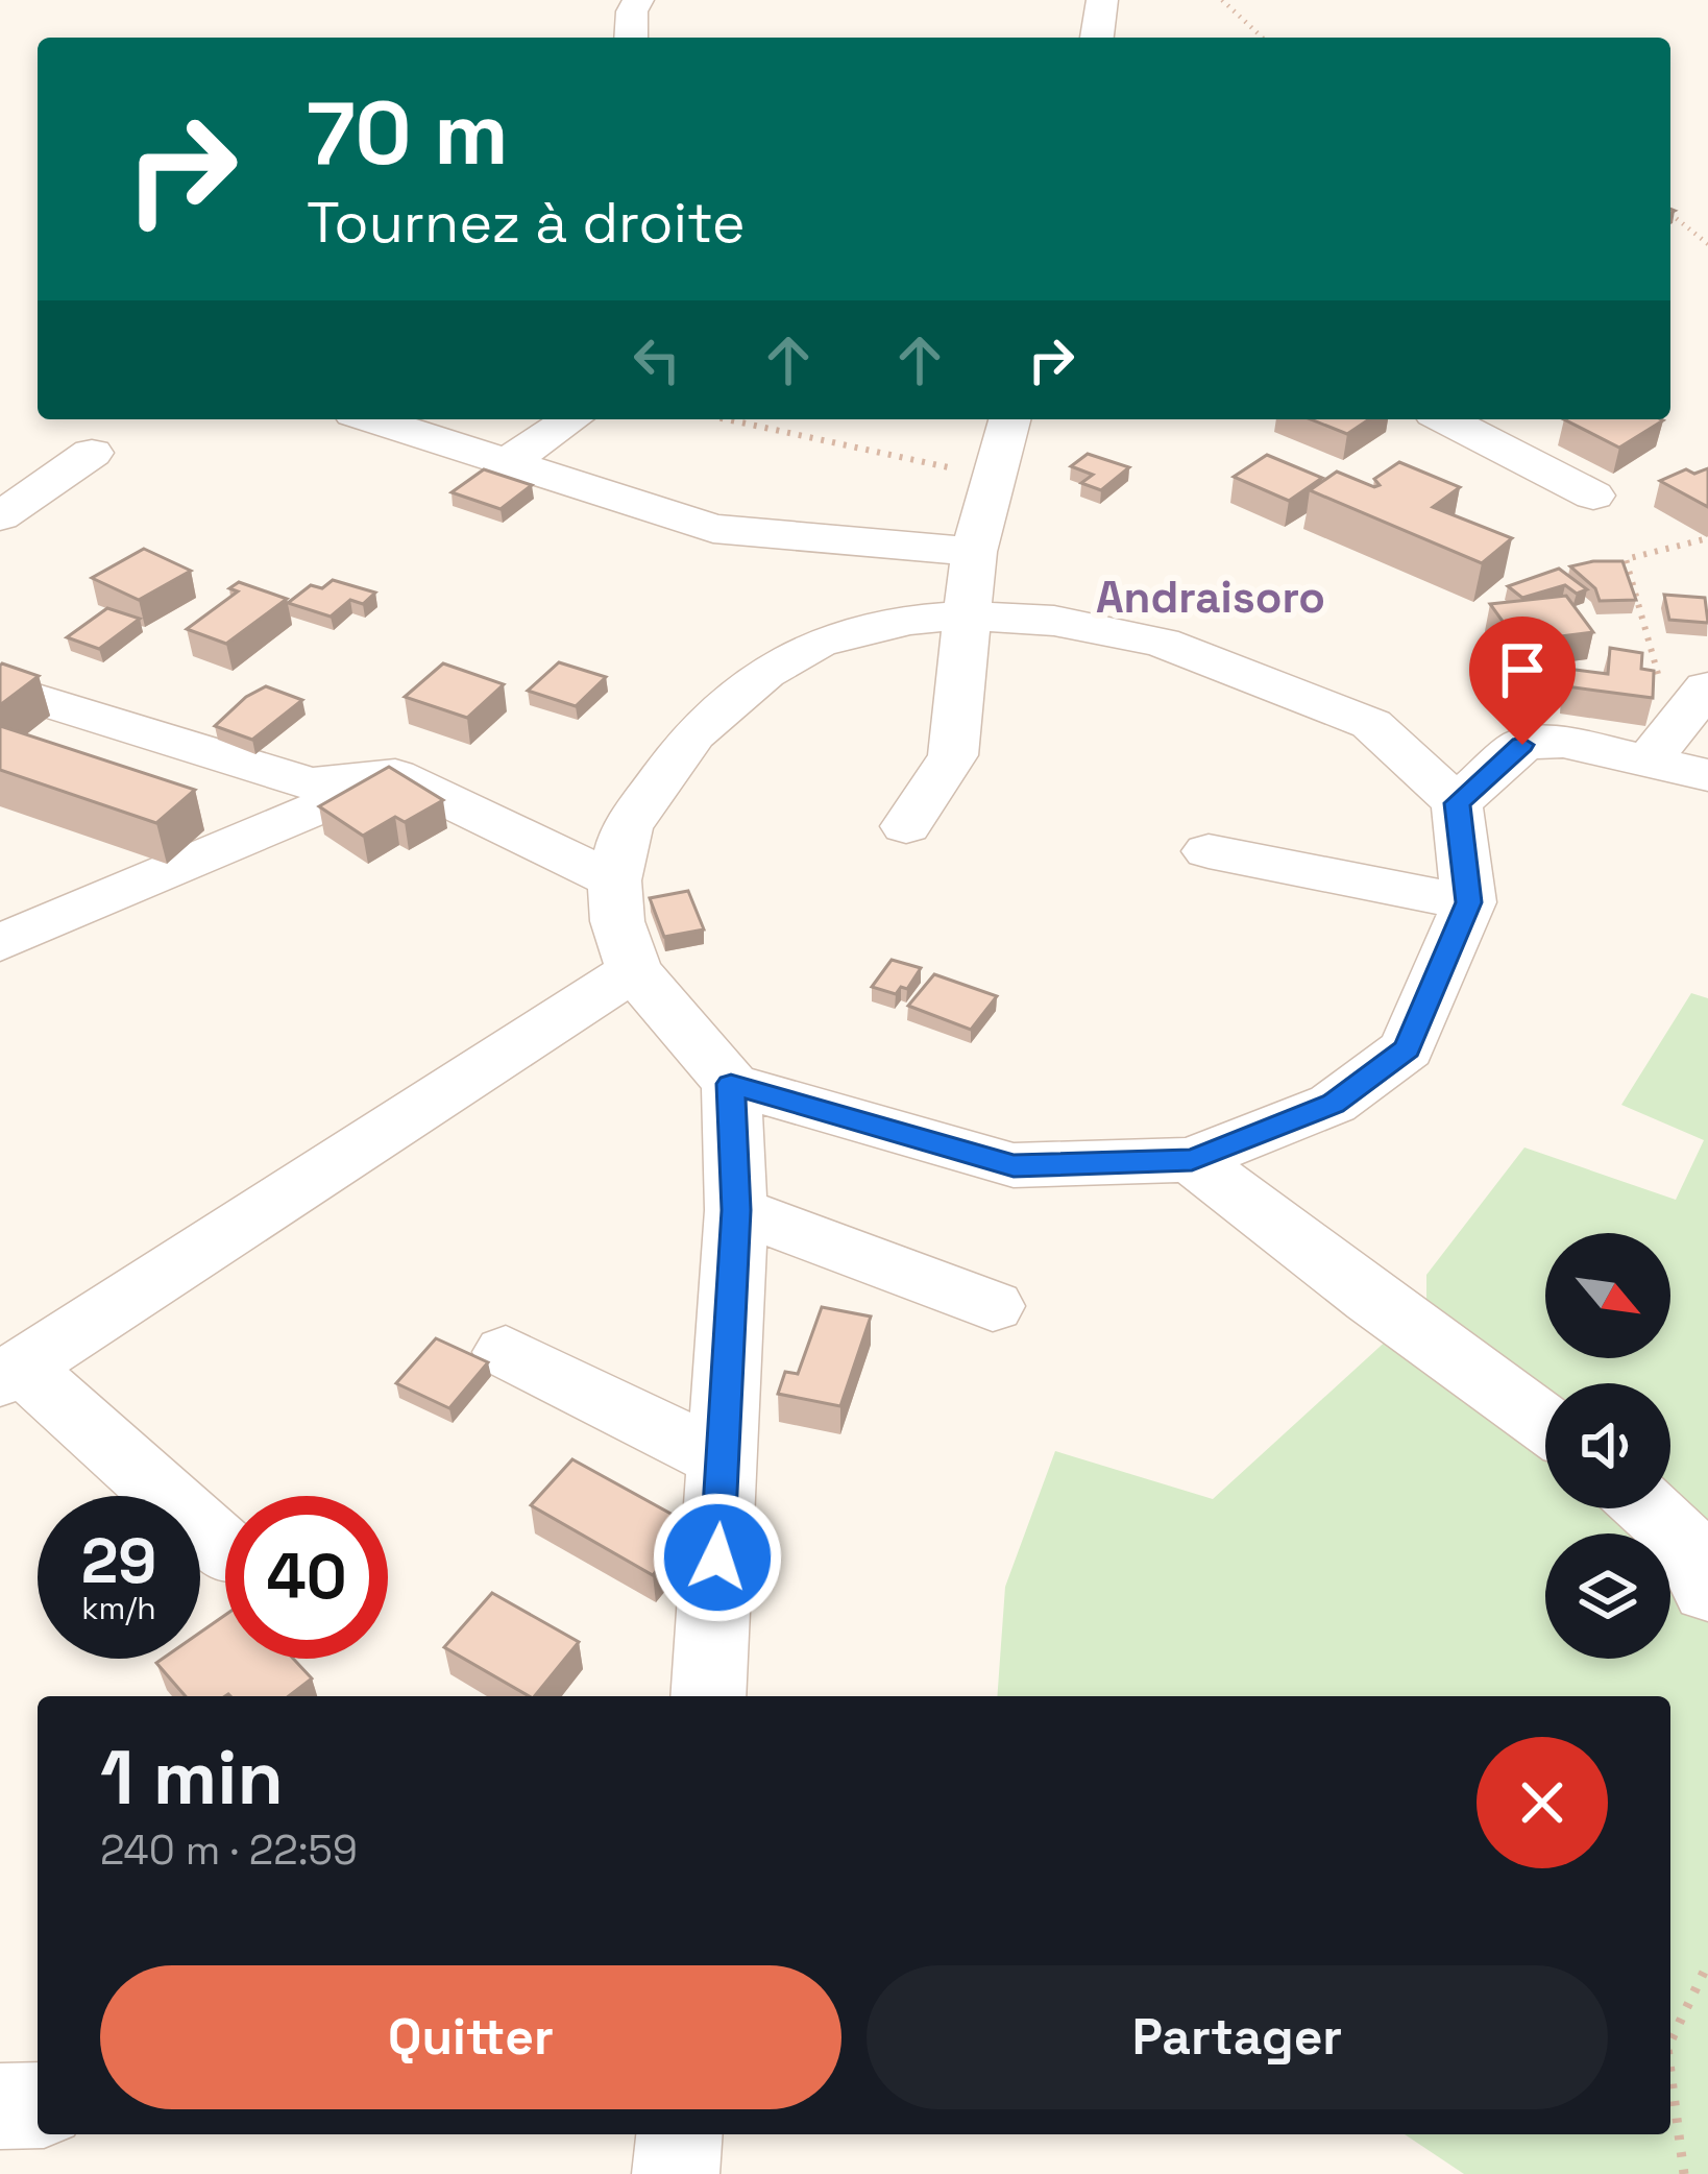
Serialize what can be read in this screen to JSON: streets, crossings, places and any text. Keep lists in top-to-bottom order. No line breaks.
{"districts":["Andraisoro"],"north":"bottom right","page":{"turn":["70 m","Tournez à droite"],"speed":"29 km/h","limit":"40","heading":["1 min","240 m · 22:59"],"buttons":["Quitter","Partager"]}}
